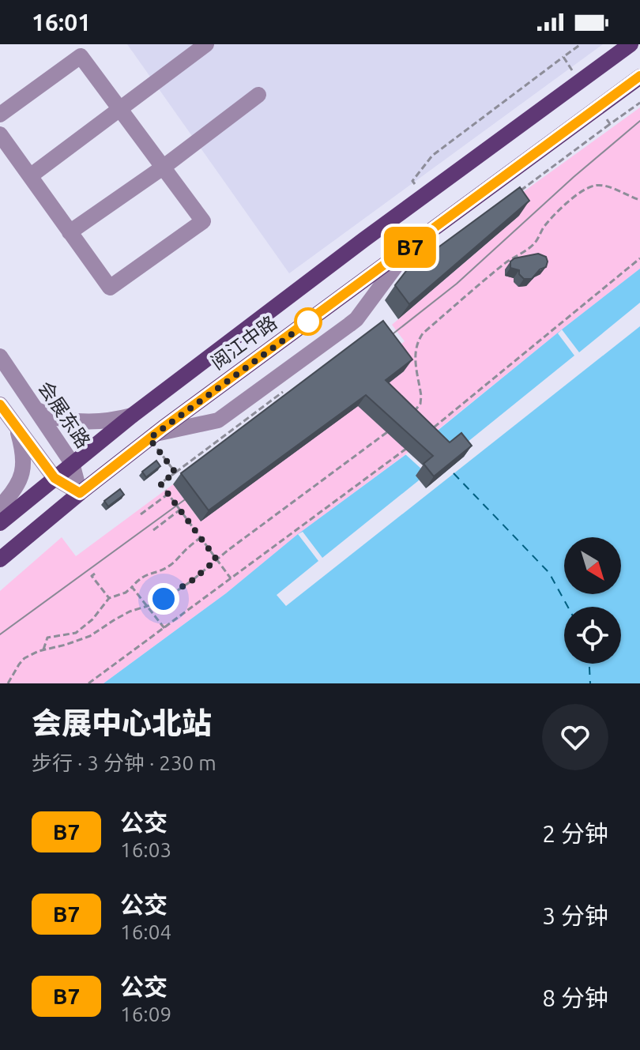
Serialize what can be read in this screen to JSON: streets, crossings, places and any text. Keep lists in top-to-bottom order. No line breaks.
{"streets":{"main road":["阅江中路"],"street":["会展东路"]},"crossings":[["阅江中路","会展东路"]],"lines":["bus line B7"],"north":"bottom right","page":{"status":"16:01","on_map":"B7","heading":["会展中心北站","步行 · 3 分钟 · 230 m"],"list":[{"mark":"B7","name":"公交","note":"16:03","value":"2 分钟"},{"mark":"B7","name":"公交","note":"16:04","value":"3 分钟"},{"mark":"B7","name":"公交","note":"16:09","value":"8 分钟"}]}}
